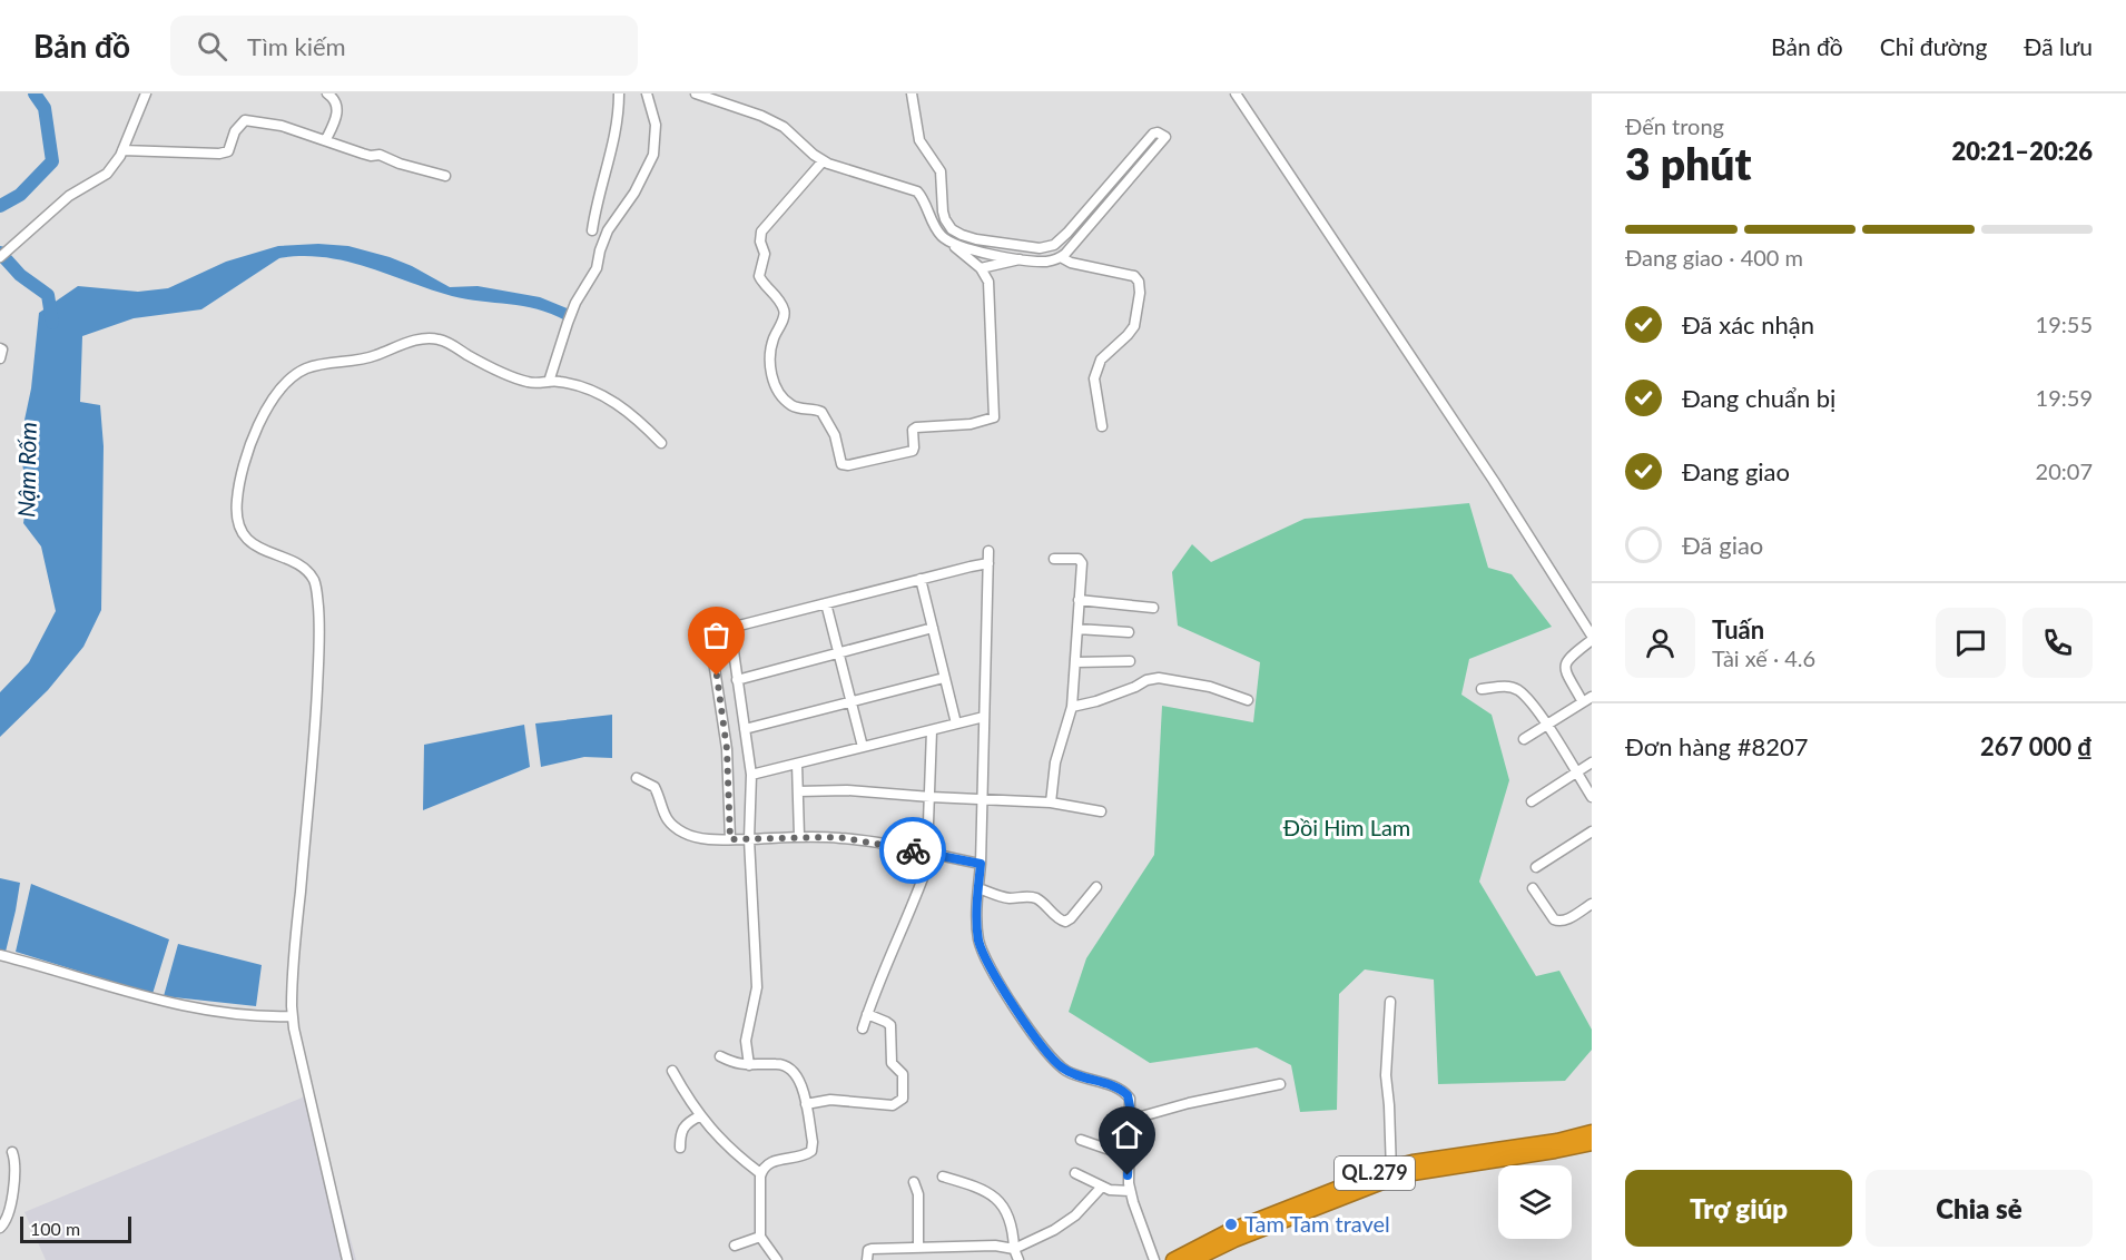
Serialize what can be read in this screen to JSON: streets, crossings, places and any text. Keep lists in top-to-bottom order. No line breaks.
{"streets":{"highway":["QL.279"]},"water":["Nậm Rốm"],"parks":["Đồi Him Lam"],"places":["Tam Tam travel"],"scale_bar":"100 m","page":{"header":"Bản đồ","search":"Tìm kiếm","nav":["Bản đồ","Chỉ đường","Đã lưu"],"heading":["3 phút","Đến trong","20:21–20:26"],"panel":["Tuấn","Tài xế · 4.6","Đơn hàng #8207","267 000 ₫"],"bar":"Đang giao · 400 m","list":[["Đã xác nhận","19:55"],["Đang chuẩn bị","19:59"],["Đang giao","20:07"],"Đã giao"],"buttons":["Trợ giúp","Chia sẻ"],"scale":"100 m"}}
